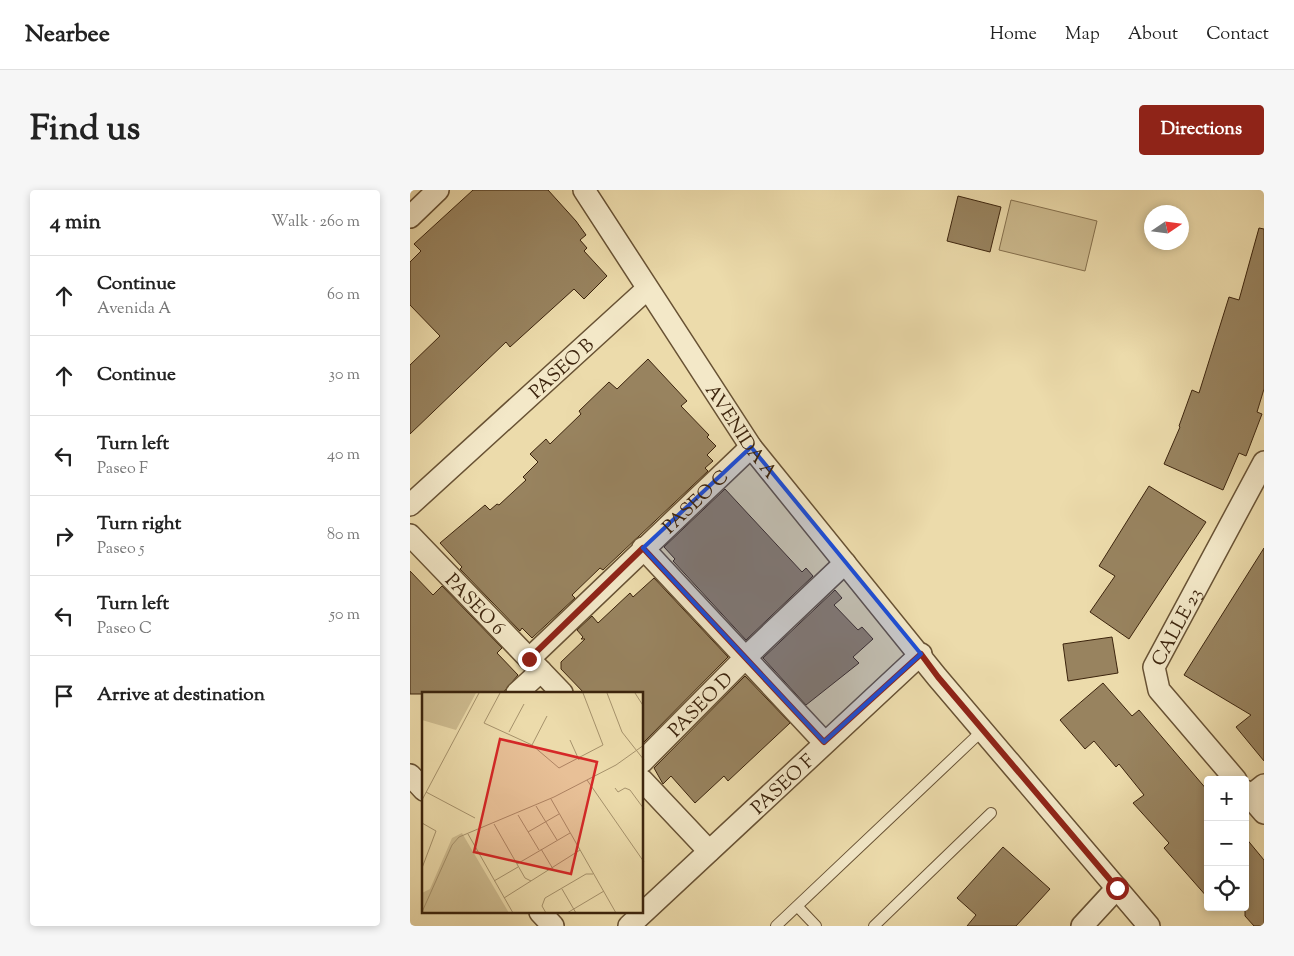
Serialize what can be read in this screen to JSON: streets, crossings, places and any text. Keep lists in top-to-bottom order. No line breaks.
{"streets":{"street":["PASEO B","AVENIDA A","PASEO C","PASEO 6","CALLE 23","PASEO D","PASEO F"]},"crossings":[["PASEO B","AVENIDA A"],["AVENIDA A","PASEO C"],["AVENIDA A","PASEO D"],["AVENIDA A","PASEO F"],["PASEO C","PASEO 6"]],"north":"right","page":{"header":"Nearbee","nav":["Home","Map","About","Contact"],"title":"Find us","buttons":"Directions","heading":["4 min","Walk · 260 m"],"list":[["Continue","Avenida A","60 m"],["Continue","30 m"],["Turn left","Paseo F","40 m"],["Turn right","Paseo 5","80 m"],["Turn left","Paseo C","50 m"],"Arrive at destination"],"map_buttons":["+","−"]}}
